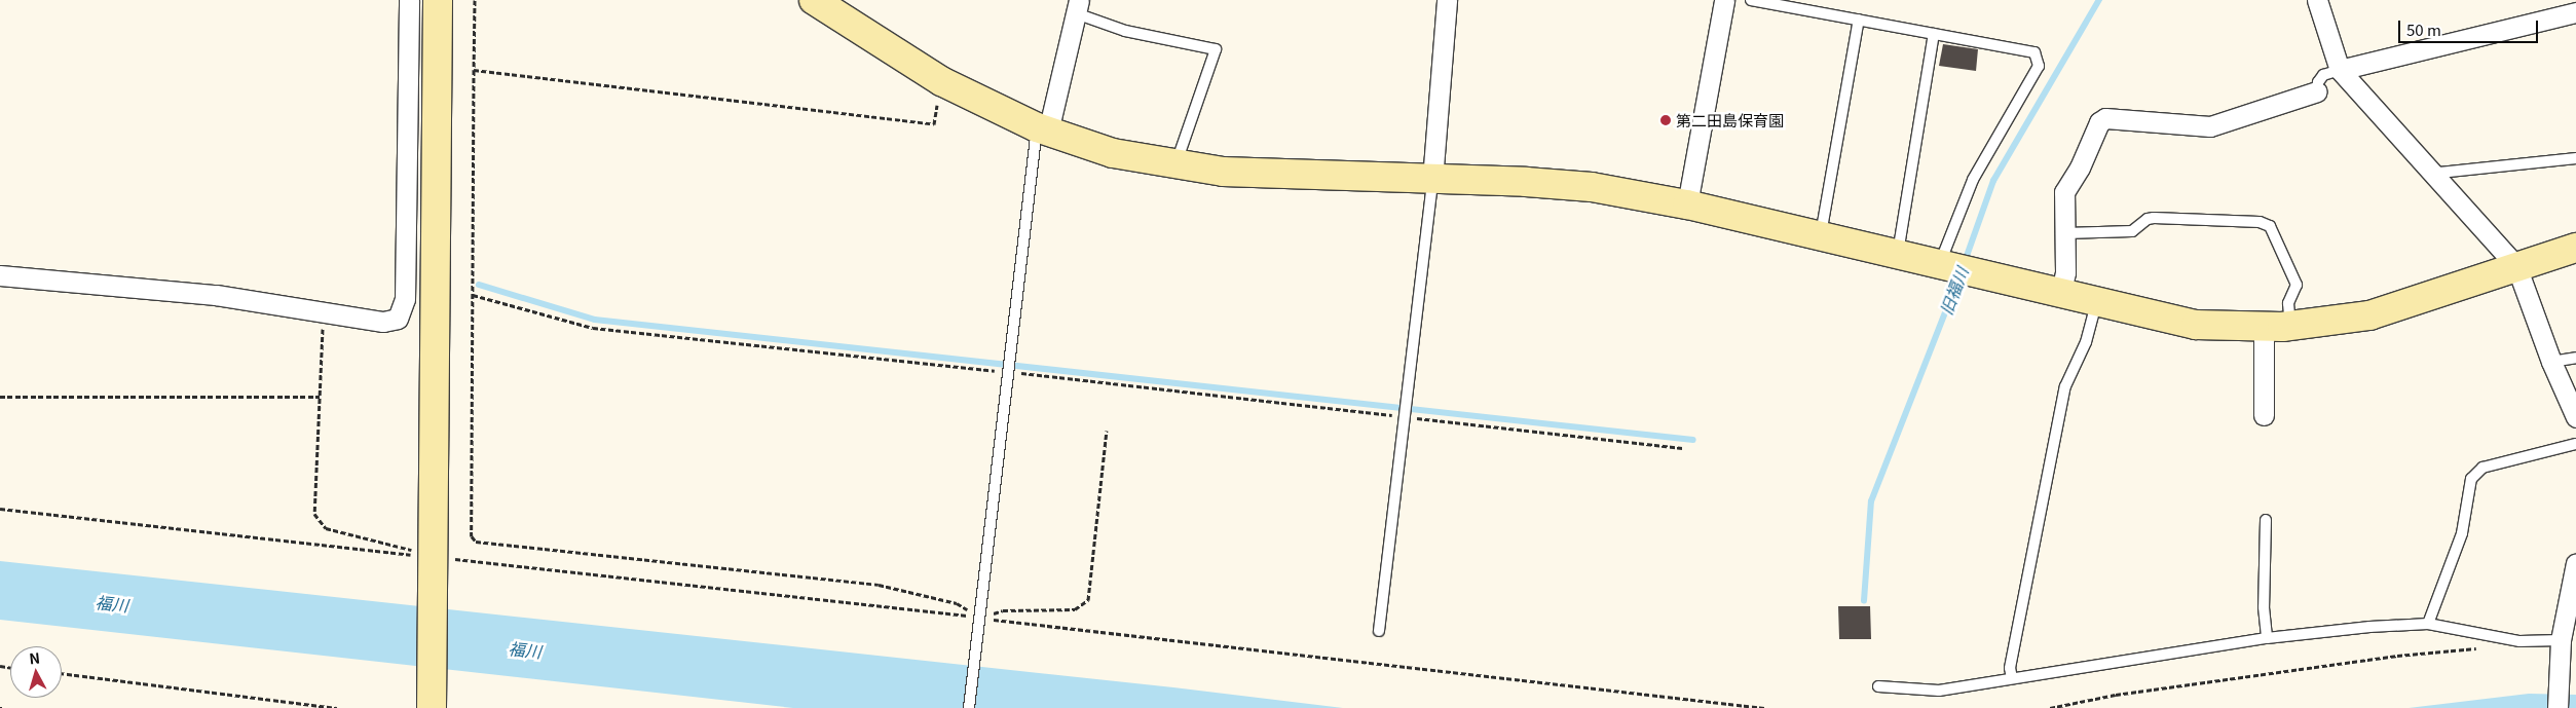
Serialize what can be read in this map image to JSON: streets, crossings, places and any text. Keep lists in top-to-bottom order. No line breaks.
{"water":["旧福川","福川"],"places":["第二田島保育園"],"scale_bar":"50 m","north":"top"}
